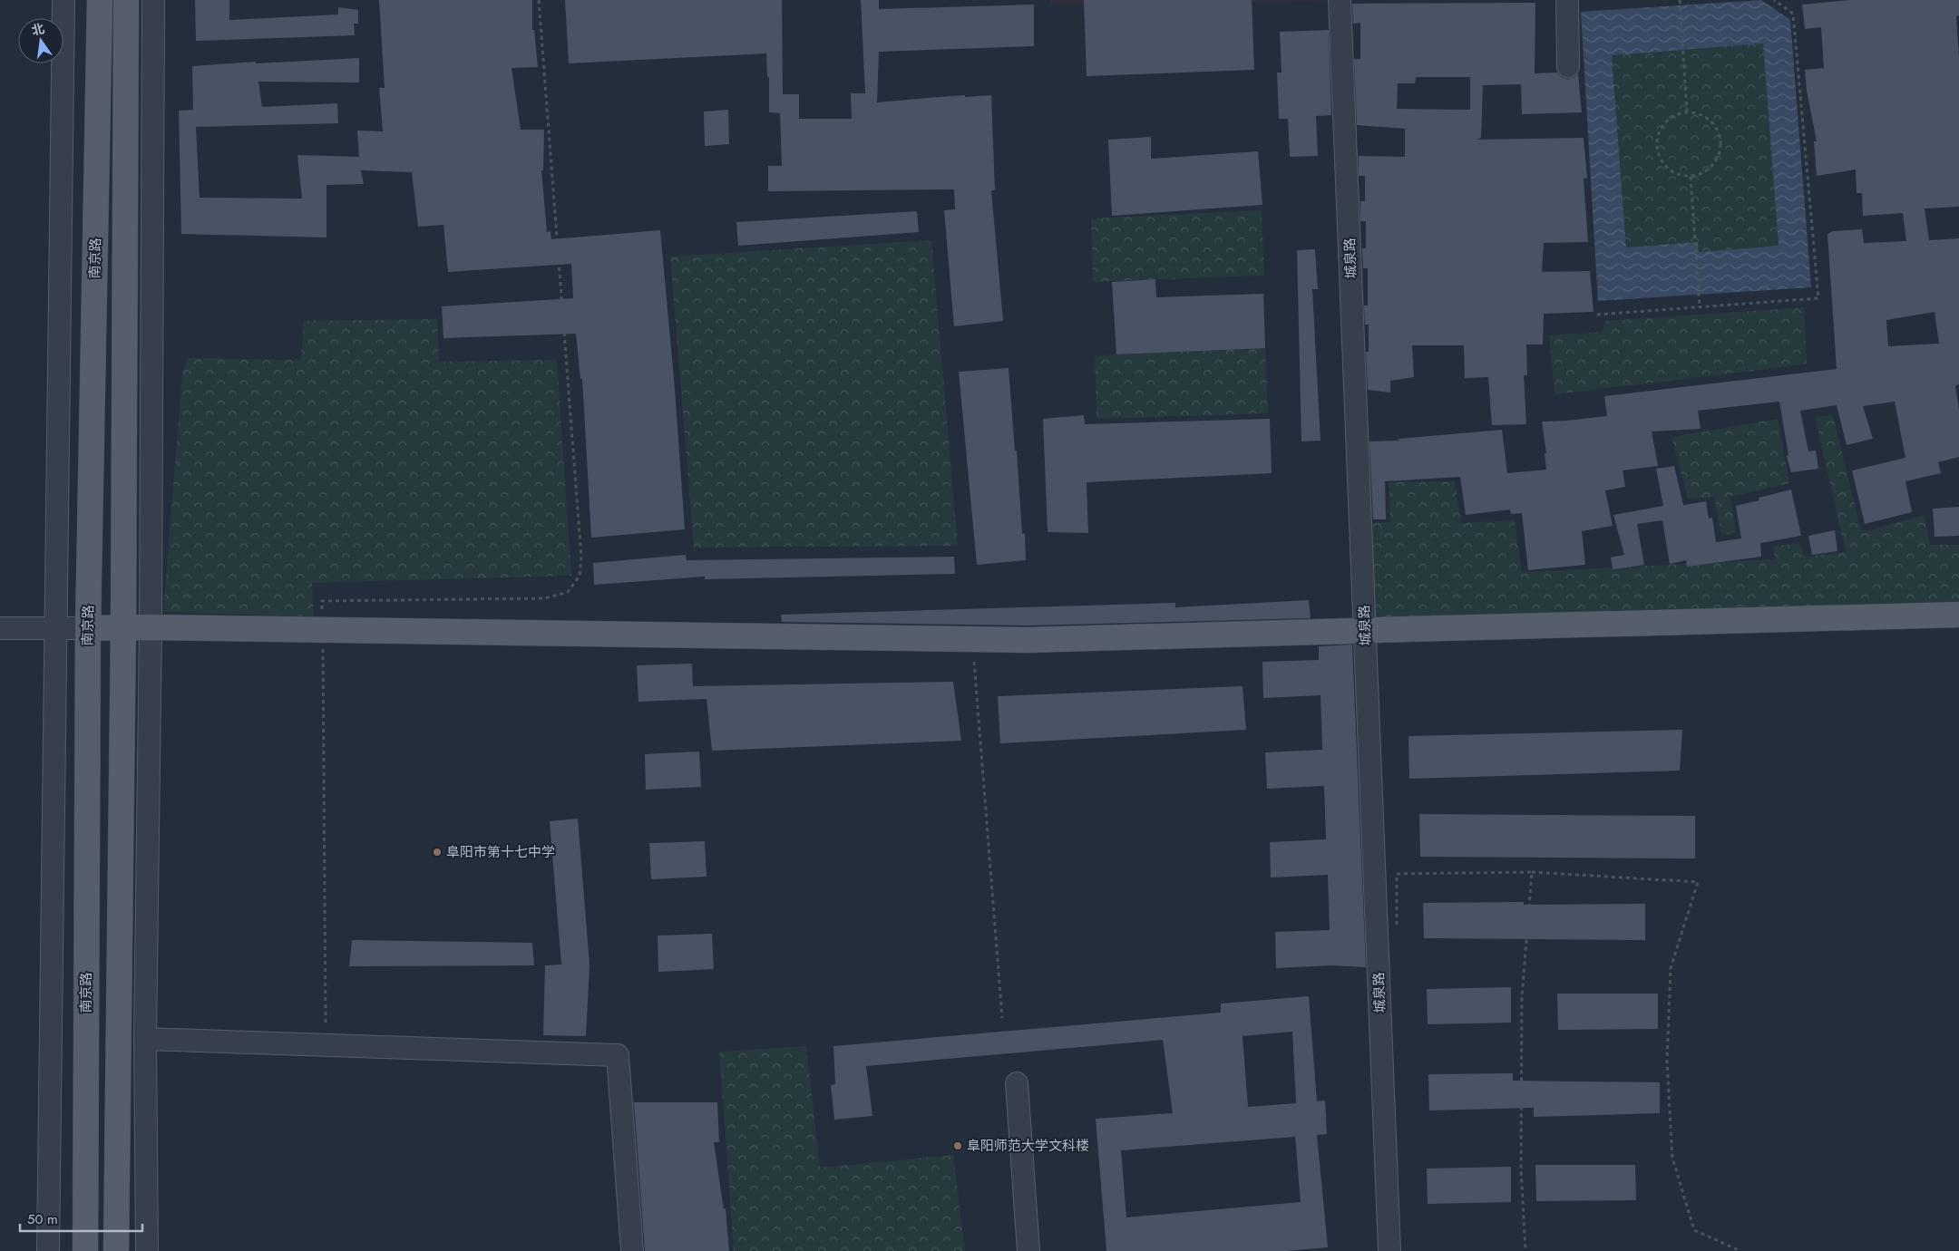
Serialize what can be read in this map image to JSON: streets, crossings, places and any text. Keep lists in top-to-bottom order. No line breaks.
{"streets":{"main road":["南京路"],"street":["城泉路"]},"places":["阜阳市第十七中学","阜阳师范大学文科楼"],"scale_bar":"50 m","north":"top"}
